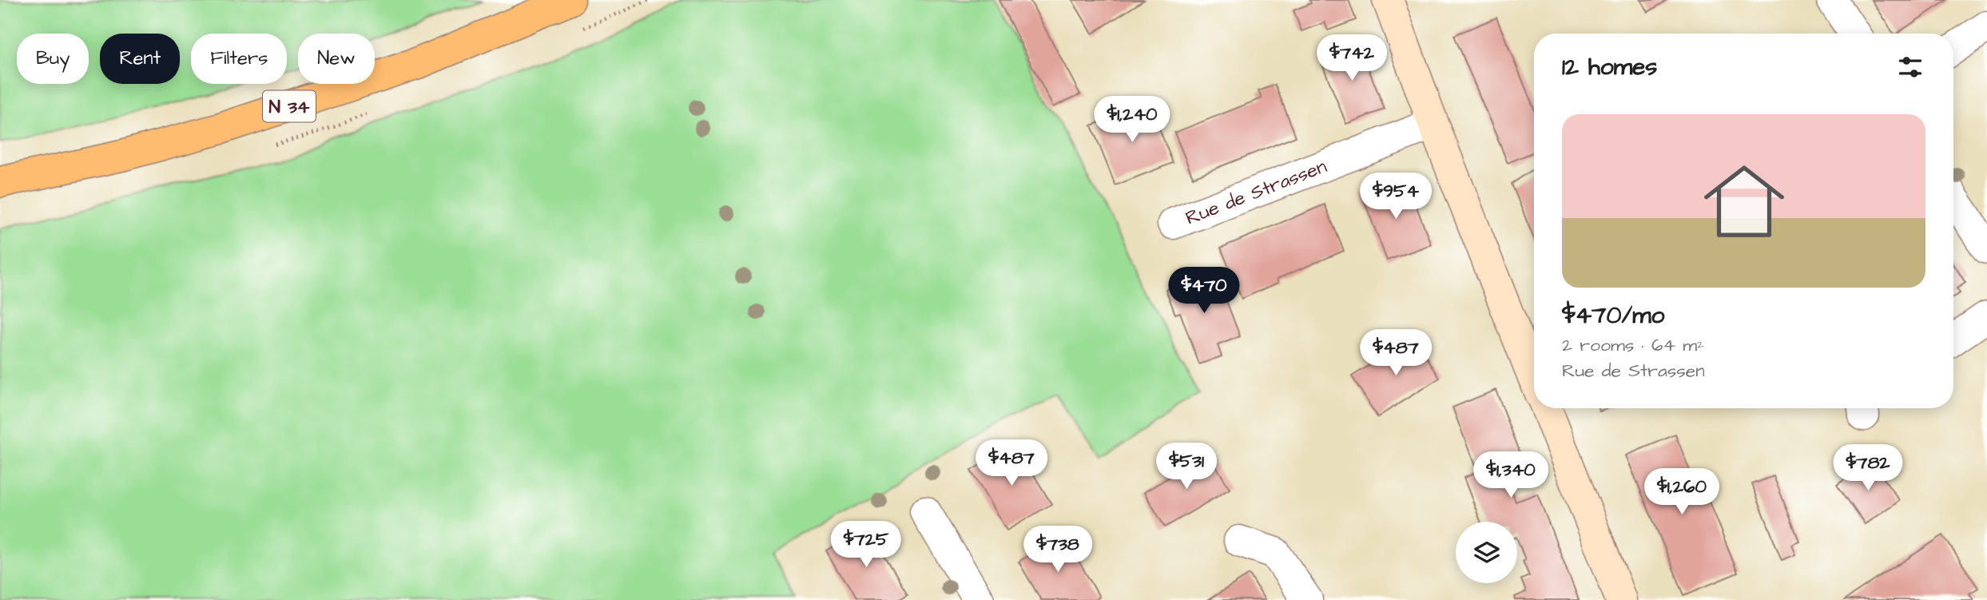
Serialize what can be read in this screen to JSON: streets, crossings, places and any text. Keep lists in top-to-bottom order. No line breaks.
{"streets":{"main road":["N 34"],"street":["Rue de Strassen"]},"page":{"chip":["Buy","Rent","Filters","New"],"heading":"12 homes","price":["$742","$1,240","$954","$470","$487","$487","$531","$782","$1,340","$1,260","$725","$738"],"list":[{"name":"$470/mo","note":"2 rooms · 64 m² · Rue de Strassen"}]}}
